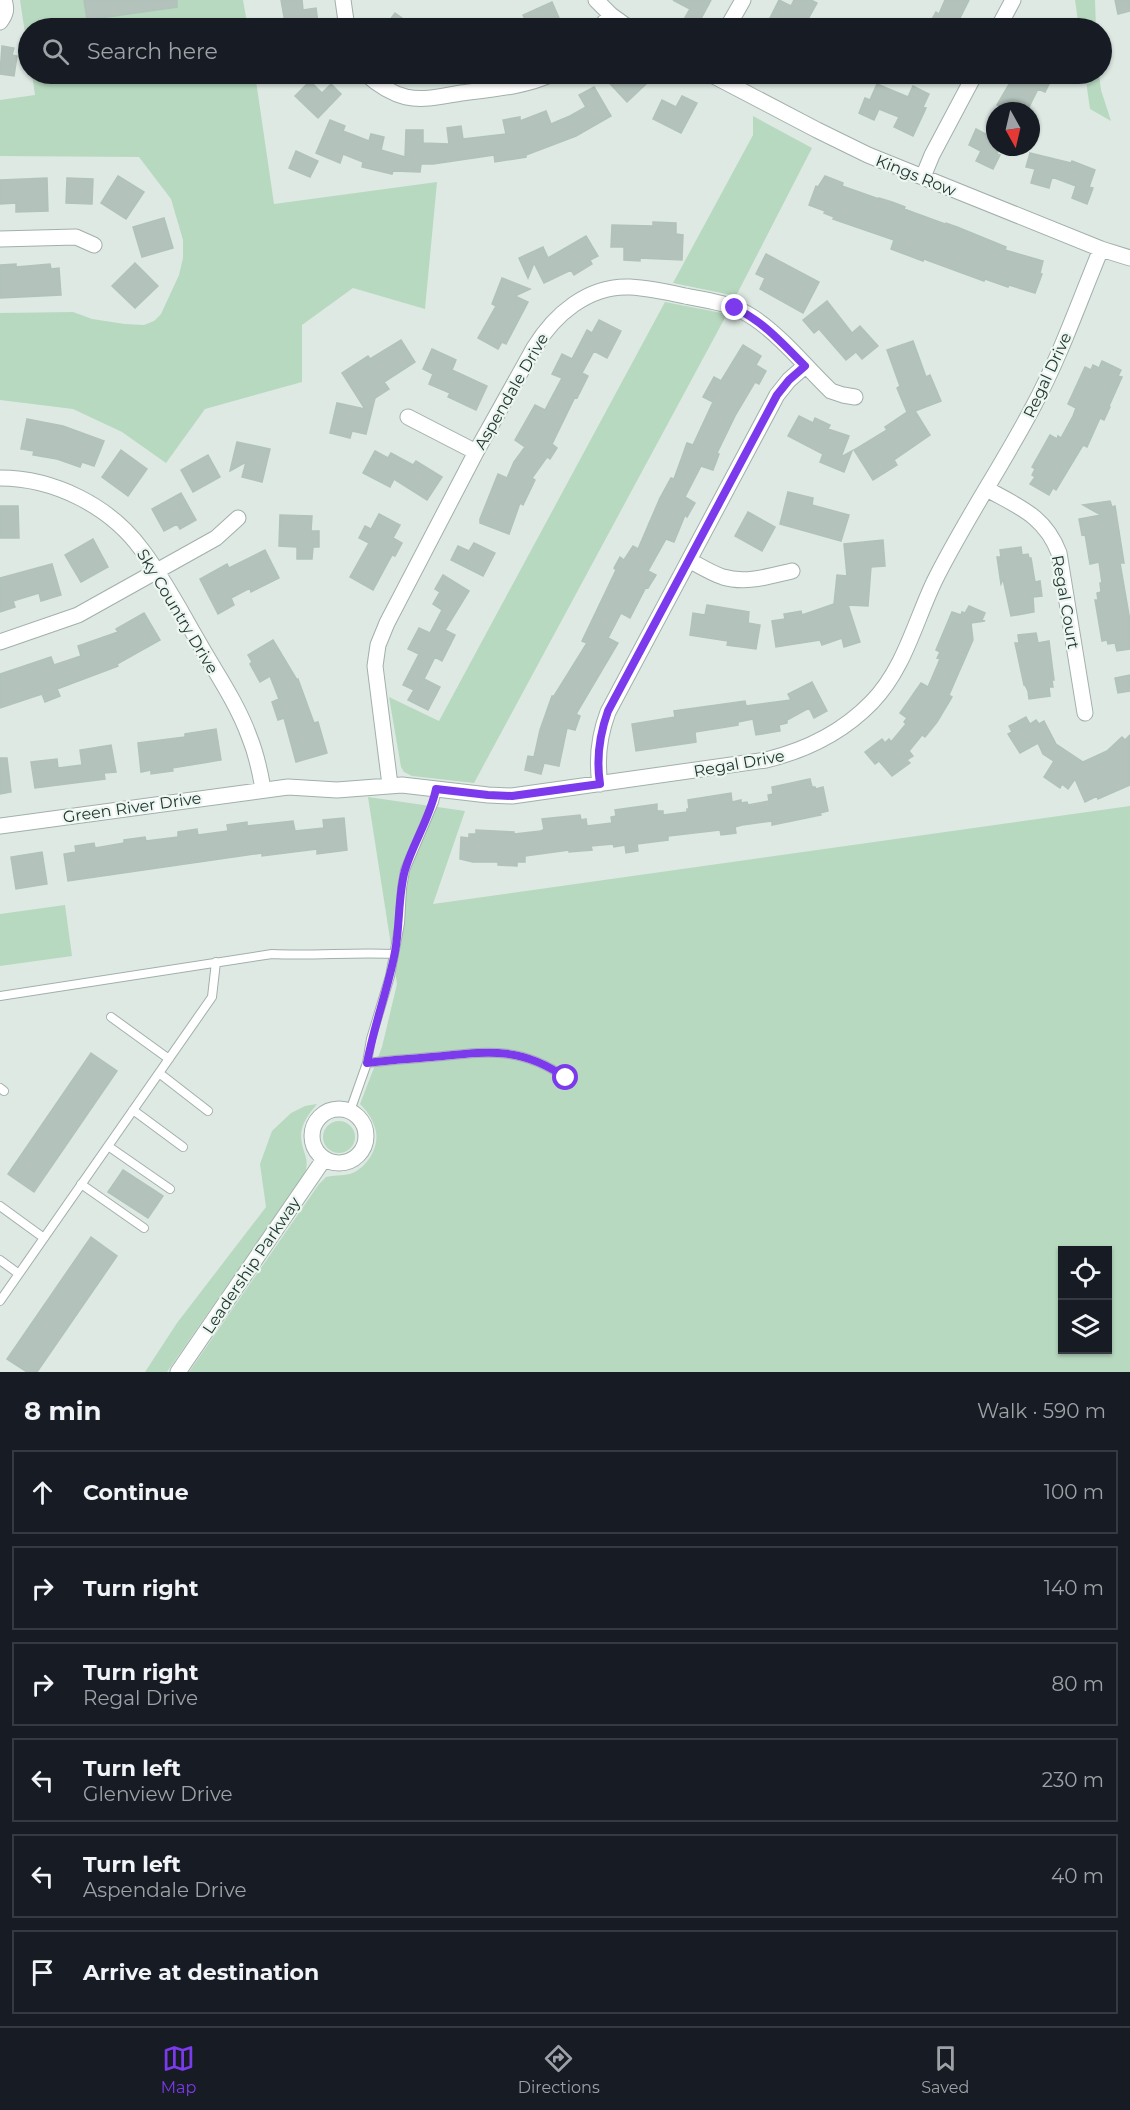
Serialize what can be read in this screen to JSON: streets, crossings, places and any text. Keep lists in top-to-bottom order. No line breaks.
{"streets":{"street":["Kings Row","Regal Drive","Aspendale Drive","Regal Court","Sky Country Drive","Green River Drive","Leadership Parkway"]},"crossings":[["Kings Row","Regal Drive"],["Regal Drive","Aspendale Drive"],["Regal Drive","Regal Court"],["Regal Drive","Sky Country Drive"],["Regal Drive","Green River Drive"],["Sky Country Drive","Green River Drive"]],"north":"bottom","page":{"search":"Search here","heading":["8 min","Walk · 590 m"],"list":[["Continue","100 m"],["Turn right","140 m"],["Turn right","Regal Drive","80 m"],["Turn left","Glenview Drive","230 m"],["Turn left","Aspendale Drive","40 m"],"Arrive at destination"],"nav":["Map","Directions","Saved"]}}
